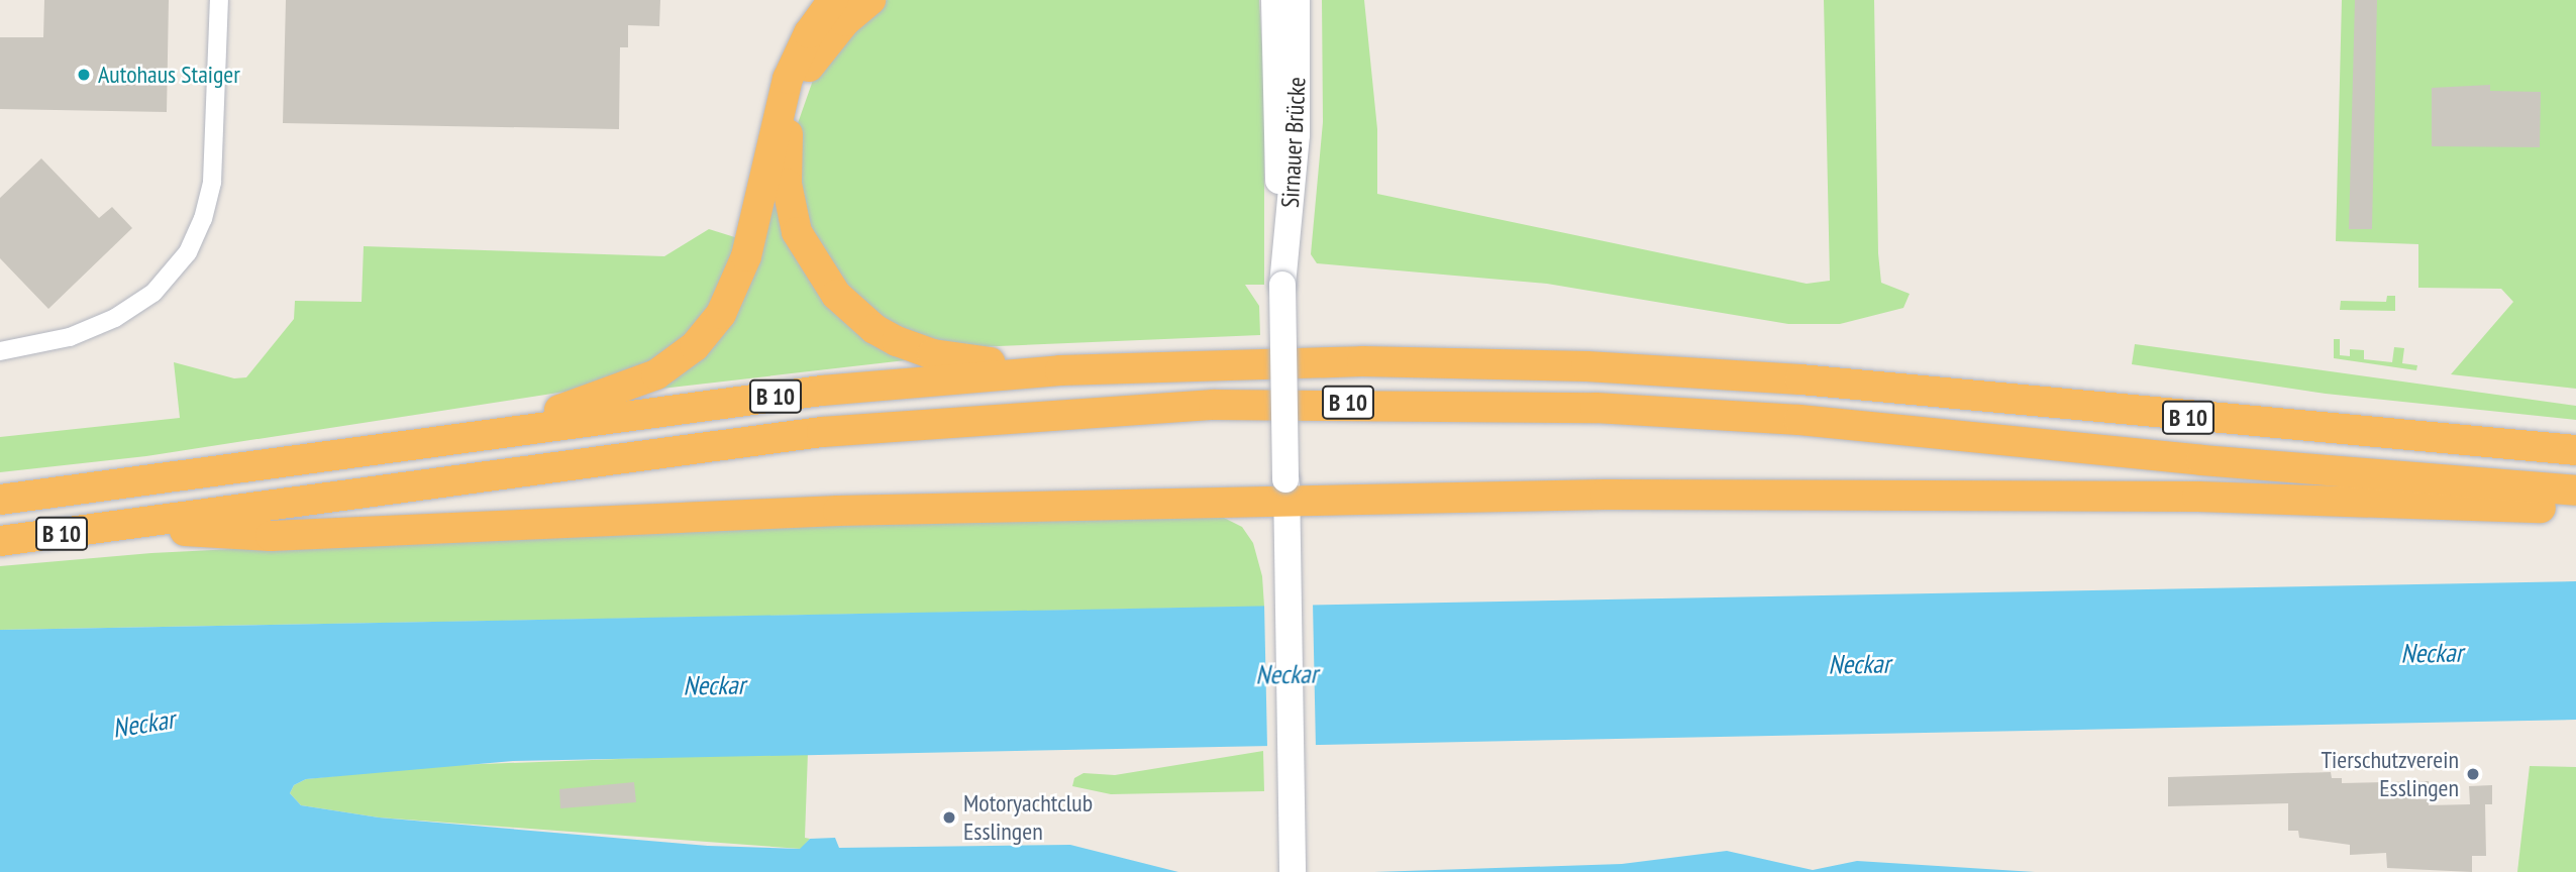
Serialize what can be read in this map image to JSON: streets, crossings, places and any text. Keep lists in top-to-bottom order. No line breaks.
{"streets":{"highway":["B 10"],"main road":["Sirnauer Brücke"]},"water":["Neckar"],"places":["Autohaus Staiger","Tierschutzverein Esslingen","Motoryachtclub Esslingen"]}
